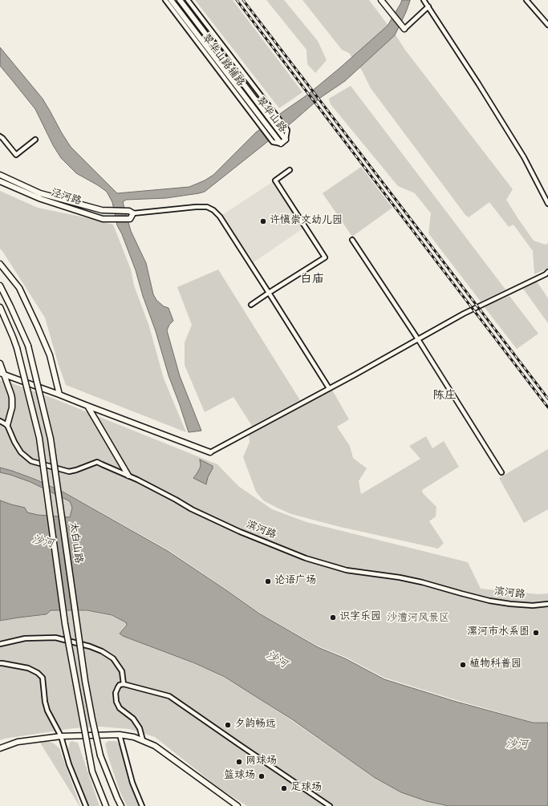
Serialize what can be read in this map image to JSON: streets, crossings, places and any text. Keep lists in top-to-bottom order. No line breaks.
{"streets":{"main road":["翠华山路","泾河路","太白山路"],"street":["翠华山路辅路","滨河路"]},"crossings":[["翠华山路辅路","翠华山路"]],"districts":["白庙","陈庄"],"water":["沙河"],"parks":["沙澧河风景区"],"places":["许慎崇文幼儿园","论语广场","识字乐园","漯河市水系图","植物科普园","夕韵畅远","网球场","篮球场","足球场"]}
